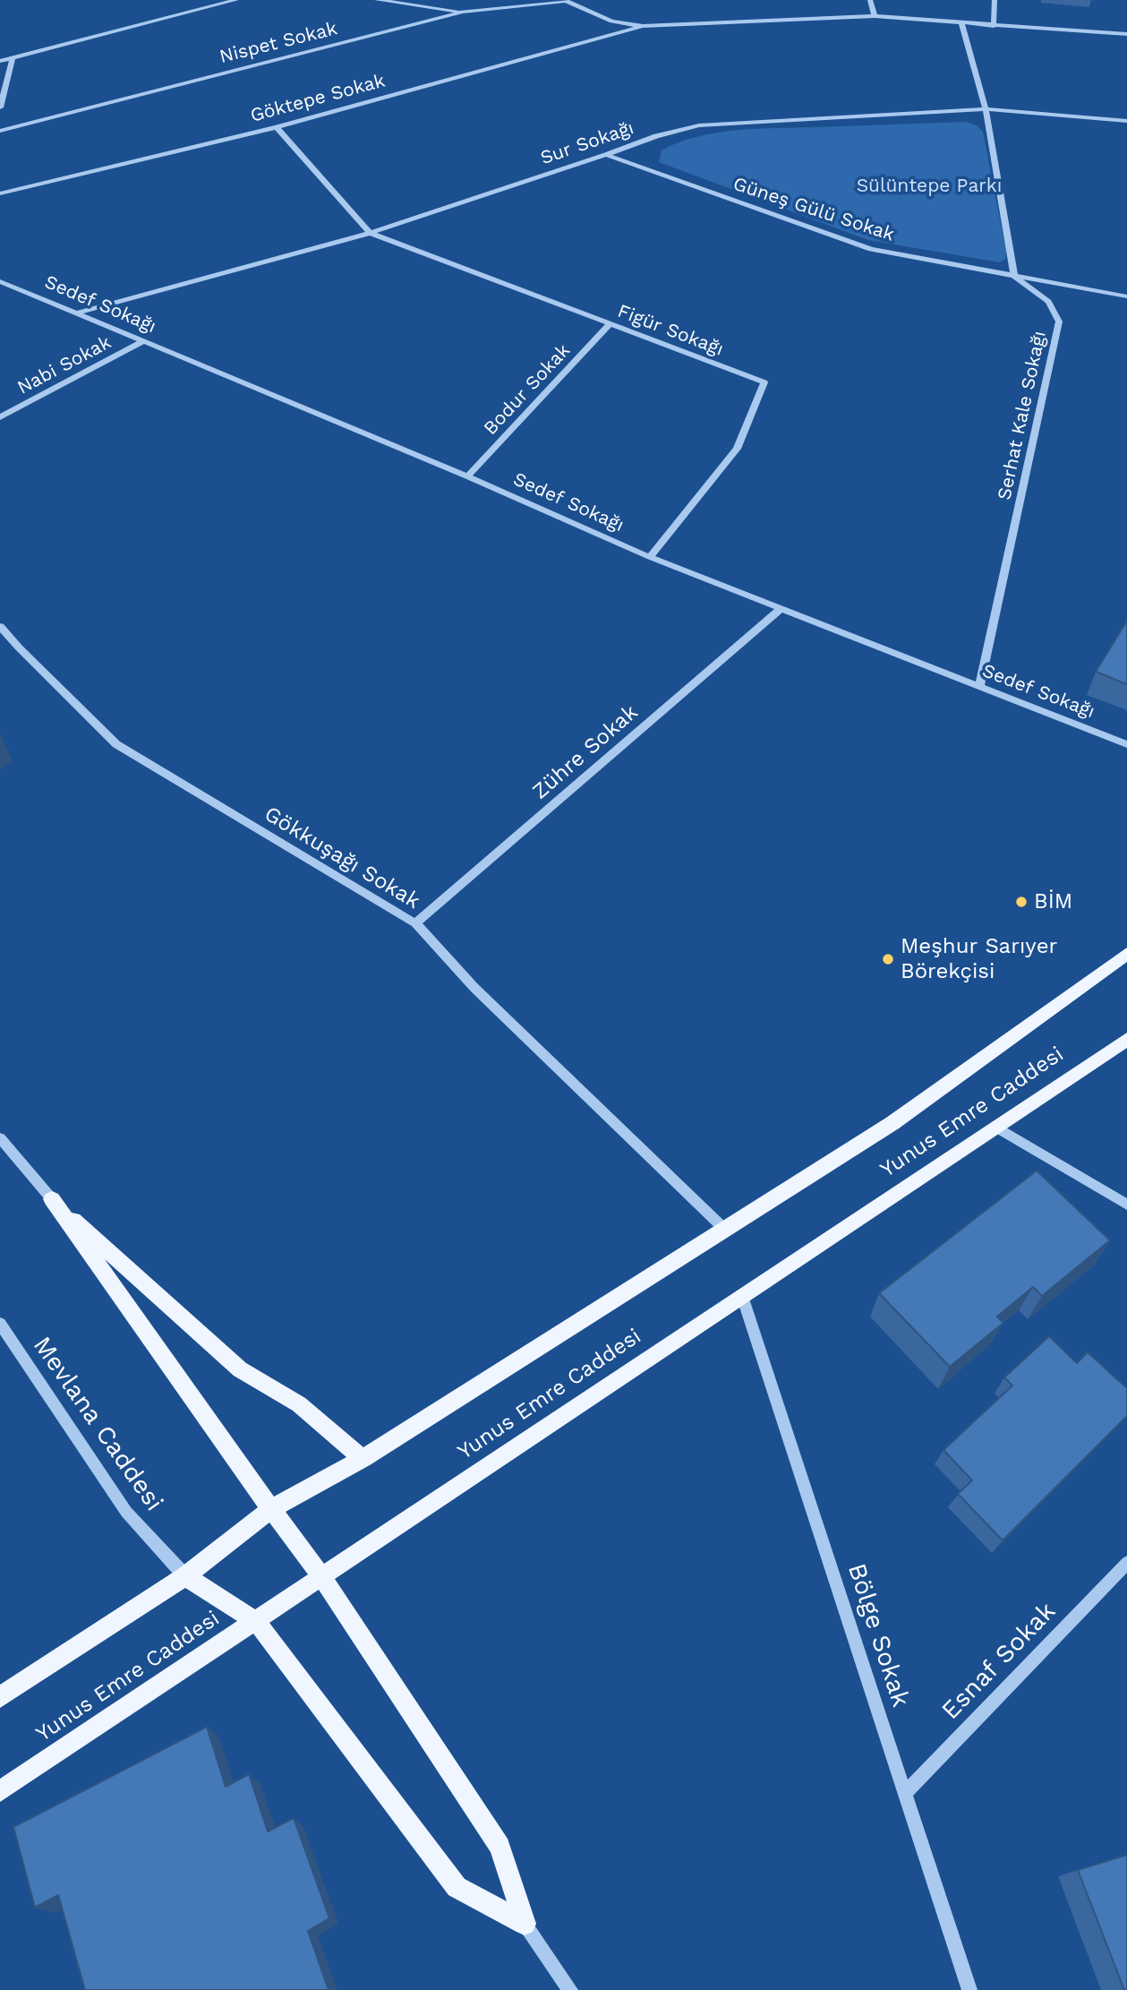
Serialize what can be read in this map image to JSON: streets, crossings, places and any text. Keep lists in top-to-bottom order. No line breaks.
{"streets":{"main road":["Yunus Emre Caddesi"],"street":["Nispet Sokak","Göktepe Sokak","Sur Sokağı","Güneş Gülü Sokak","Sedef Sokağı","Figür Sokağı","Nabi Sokak","Bodur Sokak","Serhat Kale Sokağı","Zühre Sokak","Gökkuşağı Sokak","Mevlana Caddesi","Bölge Sokak","Esnaf Sokak"]},"crossings":[["Sur Sokağı","Güneş Gülü Sokak"],["Sur Sokağı","Sedef Sokağı"],["Sur Sokağı","Figür Sokağı"],["Güneş Gülü Sokak","Serhat Kale Sokağı"],["Sedef Sokağı","Figür Sokağı"],["Sedef Sokağı","Nabi Sokak"],["Sedef Sokağı","Bodur Sokak"],["Sedef Sokağı","Serhat Kale Sokağı"],["Sedef Sokağı","Zühre Sokak"],["Figür Sokağı","Bodur Sokak"],["Zühre Sokak","Gökkuşağı Sokak"],["Gökkuşağı Sokak","Yunus Emre Caddesi"],["Yunus Emre Caddesi","Mevlana Caddesi"],["Yunus Emre Caddesi","Bölge Sokak"],["Bölge Sokak","Esnaf Sokak"]],"parks":["Sülüntepe Parkı"],"places":["BİM","Meşhur Sarıyer Börekçisi"]}
